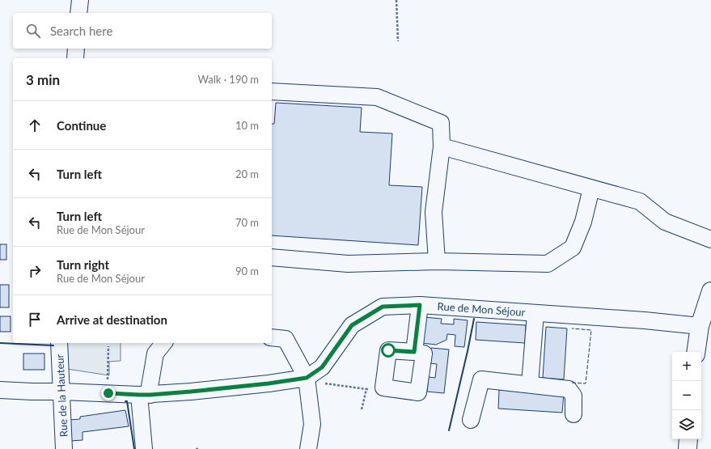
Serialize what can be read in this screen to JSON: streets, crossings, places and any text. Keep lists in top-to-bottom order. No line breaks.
{"streets":{"street":["Rue de Mon Séjour","Rue de la Hauteur"]},"crossings":[["Rue de Mon Séjour","Rue de la Hauteur"]],"page":{"search":"Search here","heading":["3 min","Walk · 190 m"],"list":[["Continue","10 m"],["Turn left","20 m"],["Turn left","Rue de Mon Séjour","70 m"],["Turn right","Rue de Mon Séjour","90 m"],"Arrive at destination"],"map_buttons":["+","−"]}}
